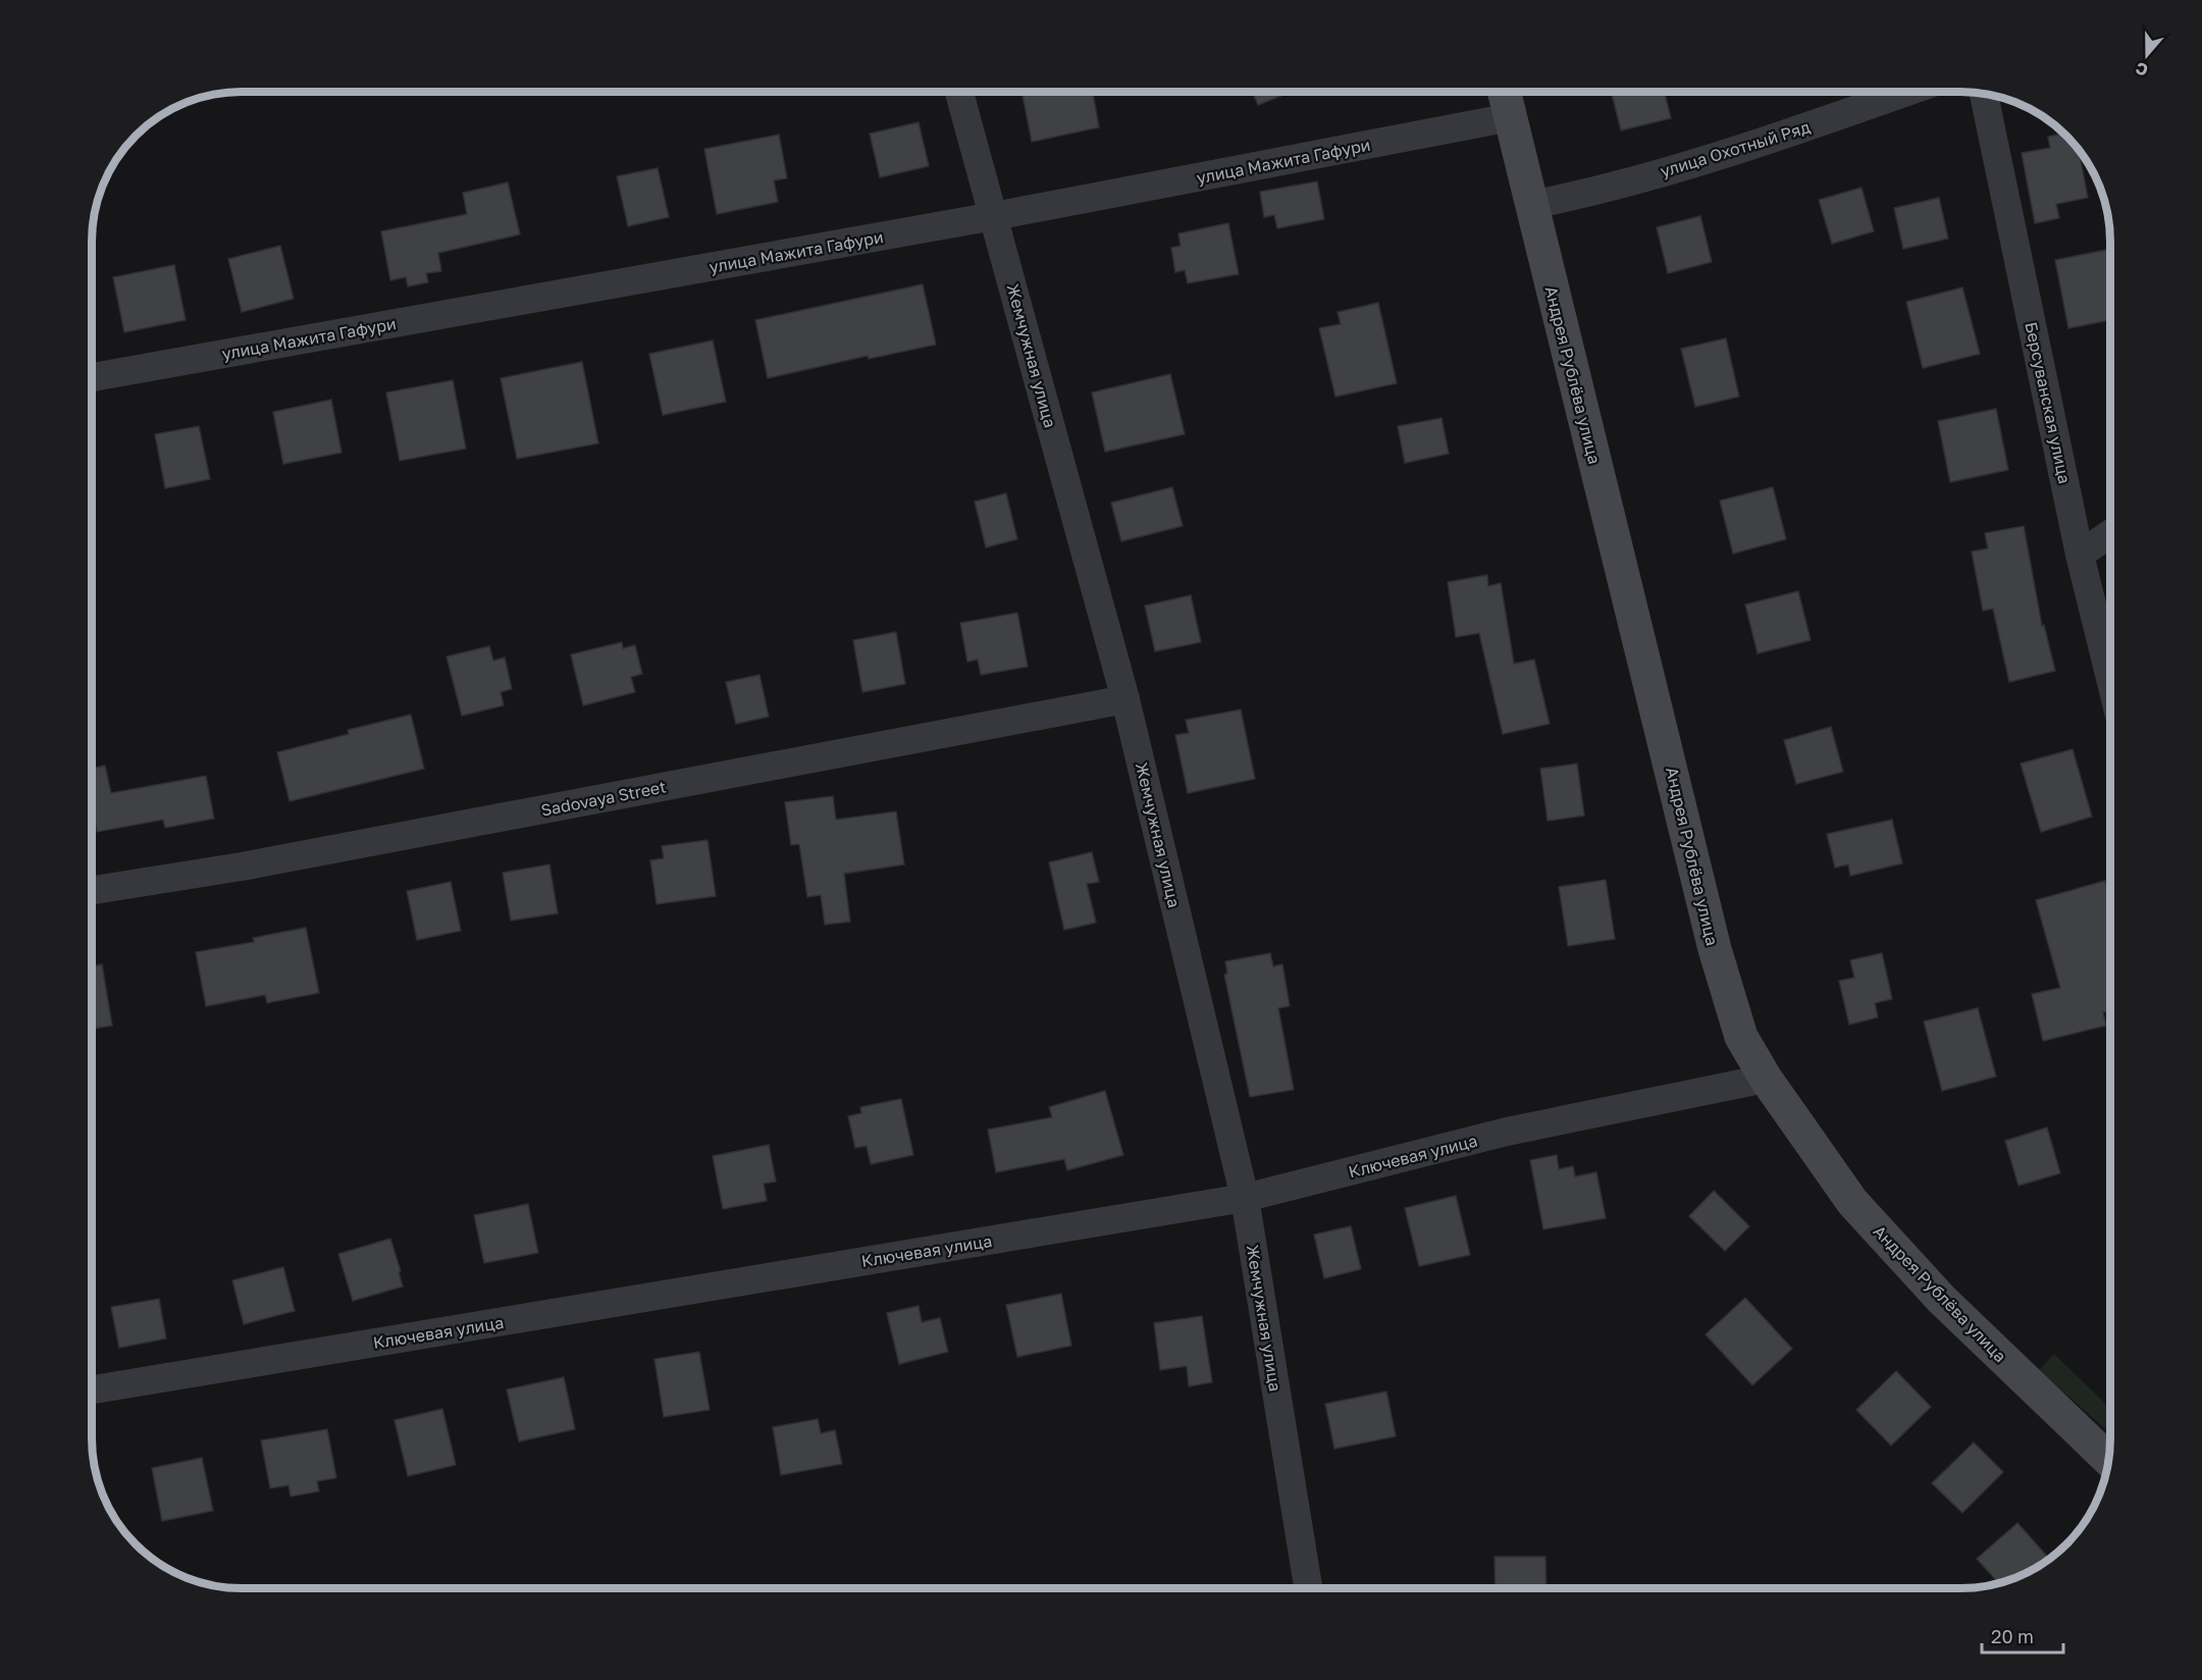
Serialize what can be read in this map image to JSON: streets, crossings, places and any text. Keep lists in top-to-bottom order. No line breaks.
{"streets":{"street":["улица Охотный Ряд","улица Мажита Гафури","Жемчужная улица","Андрея Рублёва улица","Берсуванская улица","Sadovaya Street","Ключевая улица"]},"crossings":[["улица Охотный Ряд","Андрея Рублёва улица"],["улица Мажита Гафури","Жемчужная улица"],["улица Мажита Гафури","Андрея Рублёва улица"],["Жемчужная улица","Sadovaya Street"],["Жемчужная улица","Ключевая улица"],["Андрея Рублёва улица","Ключевая улица"]],"scale_bar":"20 m","north":"bottom"}
